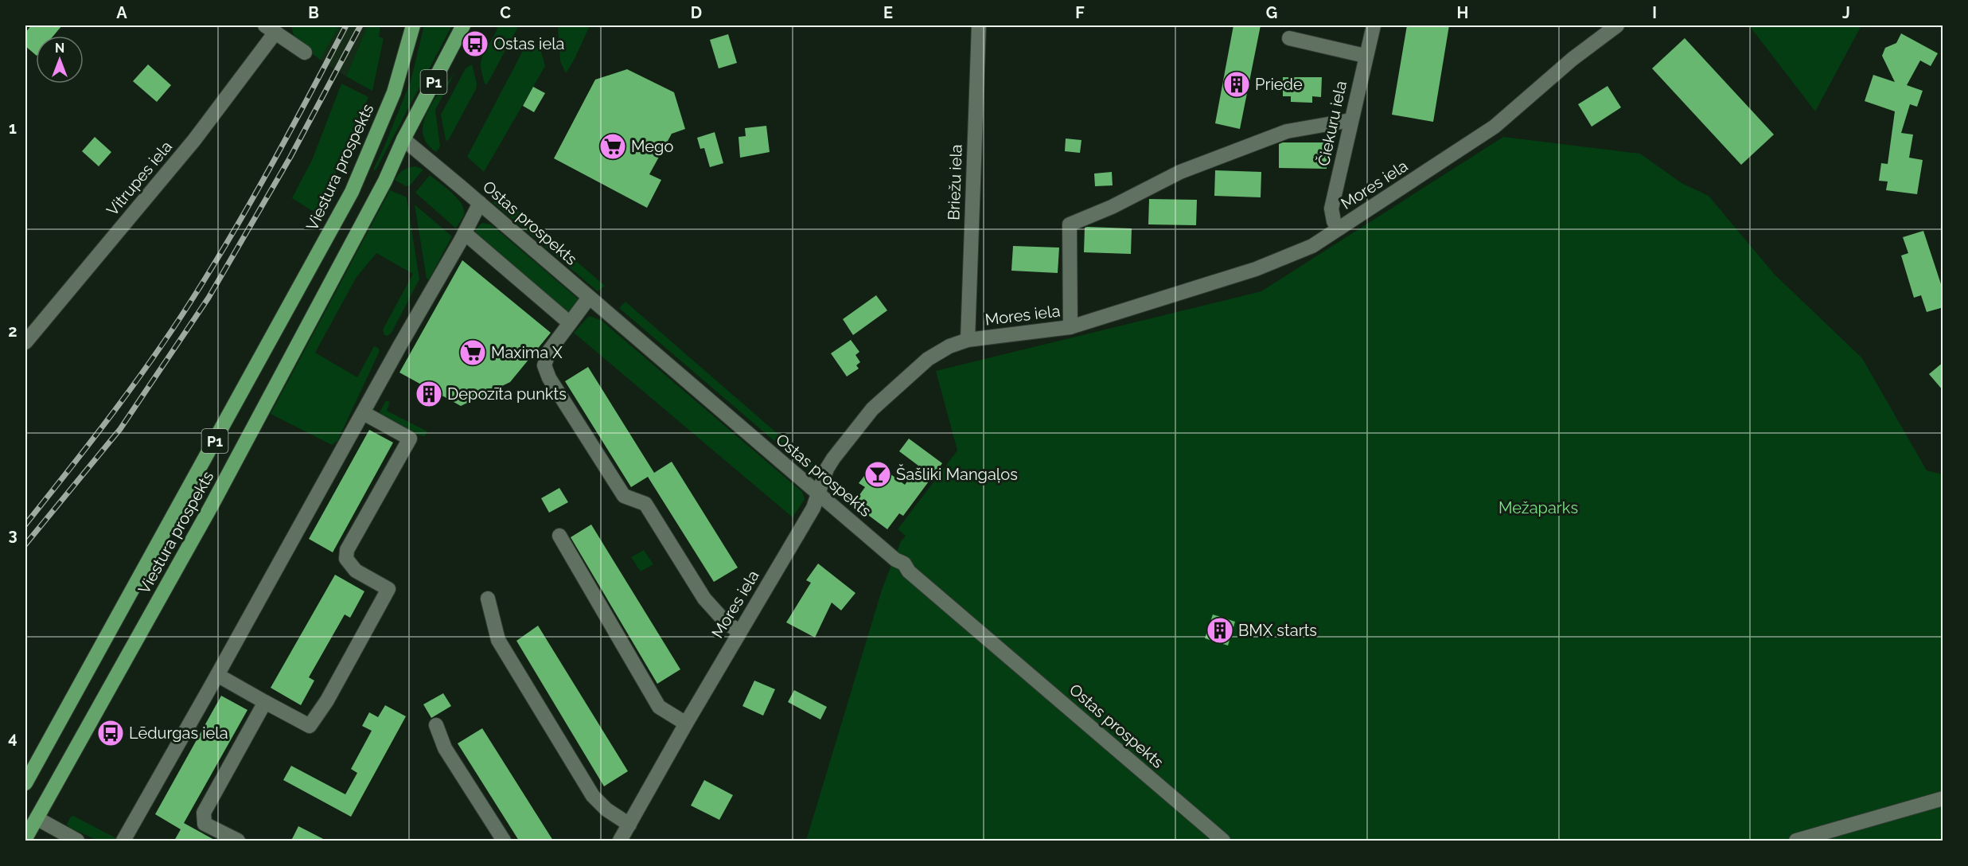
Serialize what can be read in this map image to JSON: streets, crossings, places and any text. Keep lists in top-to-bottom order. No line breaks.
{"streets":{"main road":["P1","Viestura prospekts"],"street":["Čiekuru iela","Vitrupes iela","Briežu iela","Mores iela","Ostas prospekts"]},"crossings":[["P1","Viestura prospekts"],["P1","Ostas prospekts"],["Čiekuru iela","Mores iela"],["Viestura prospekts","Ostas prospekts"],["Briežu iela","Mores iela"],["Mores iela","Ostas prospekts"]],"parks":["Mežaparks"],"places":{"bus stop":["Ostas iela","Lēdurgas iela"],"building":["Priede","Depozīta punkts","BMX starts"],"supermarket":["Mego","Maxima X"],"bar":["Šašliki Mangaļos"]},"north":"top","grid":{"columns":["A","B","C","D","E","F","G","H","I","J"],"rows":["1","2","3","4"]}}
